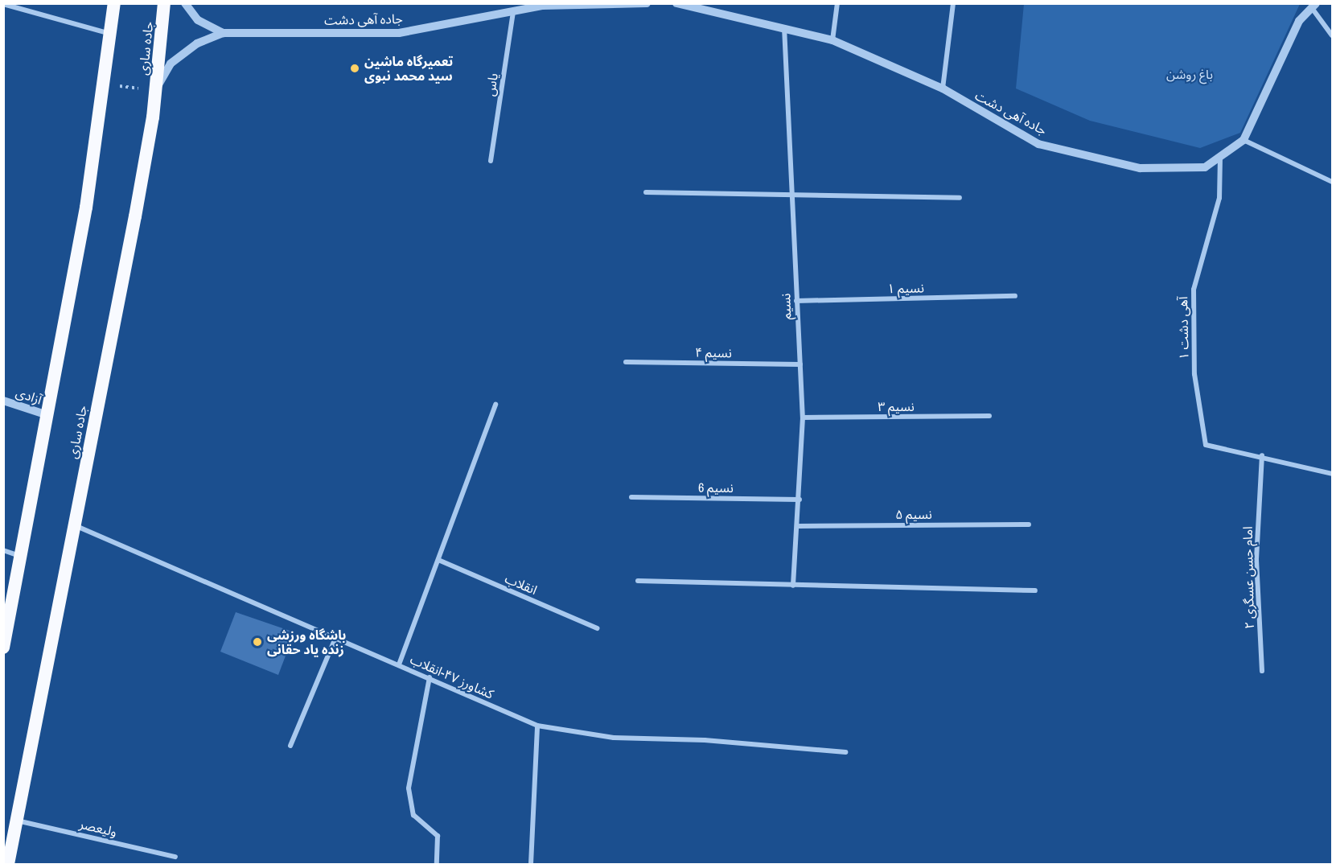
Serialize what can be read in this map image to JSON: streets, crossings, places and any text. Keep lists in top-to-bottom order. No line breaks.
{"streets":{"highway":["جاده ساری"],"street":["جاده آهی دشت","یاس","نسیم ۱","نسیم","آهی دشت ۱","نسیم ۴","آزادی","نسیم ۳","نسیم 6","نسیم ۵","امام حسن عسگری ۲","انقلاب","کشاورز ۴۷-انقلاب","ولیعصر"]},"crossings":[["جاده آهی دشت","یاس"],["جاده آهی دشت","نسیم"],["جاده آهی دشت","آهی دشت ۱"],["جاده ساری","کشاورز ۴۷-انقلاب"],["جاده ساری","ولیعصر"],["نسیم ۱","نسیم"],["نسیم","نسیم ۴"],["نسیم","نسیم ۳"],["نسیم","نسیم 6"],["نسیم","نسیم ۵"],["آهی دشت ۱","امام حسن عسگری ۲"]],"parks":["باغ روشن"],"places":["تعمیرگاه ماشین سید محمد نبوی","باشگاه ورزشی زنده یاد حقانی"]}
